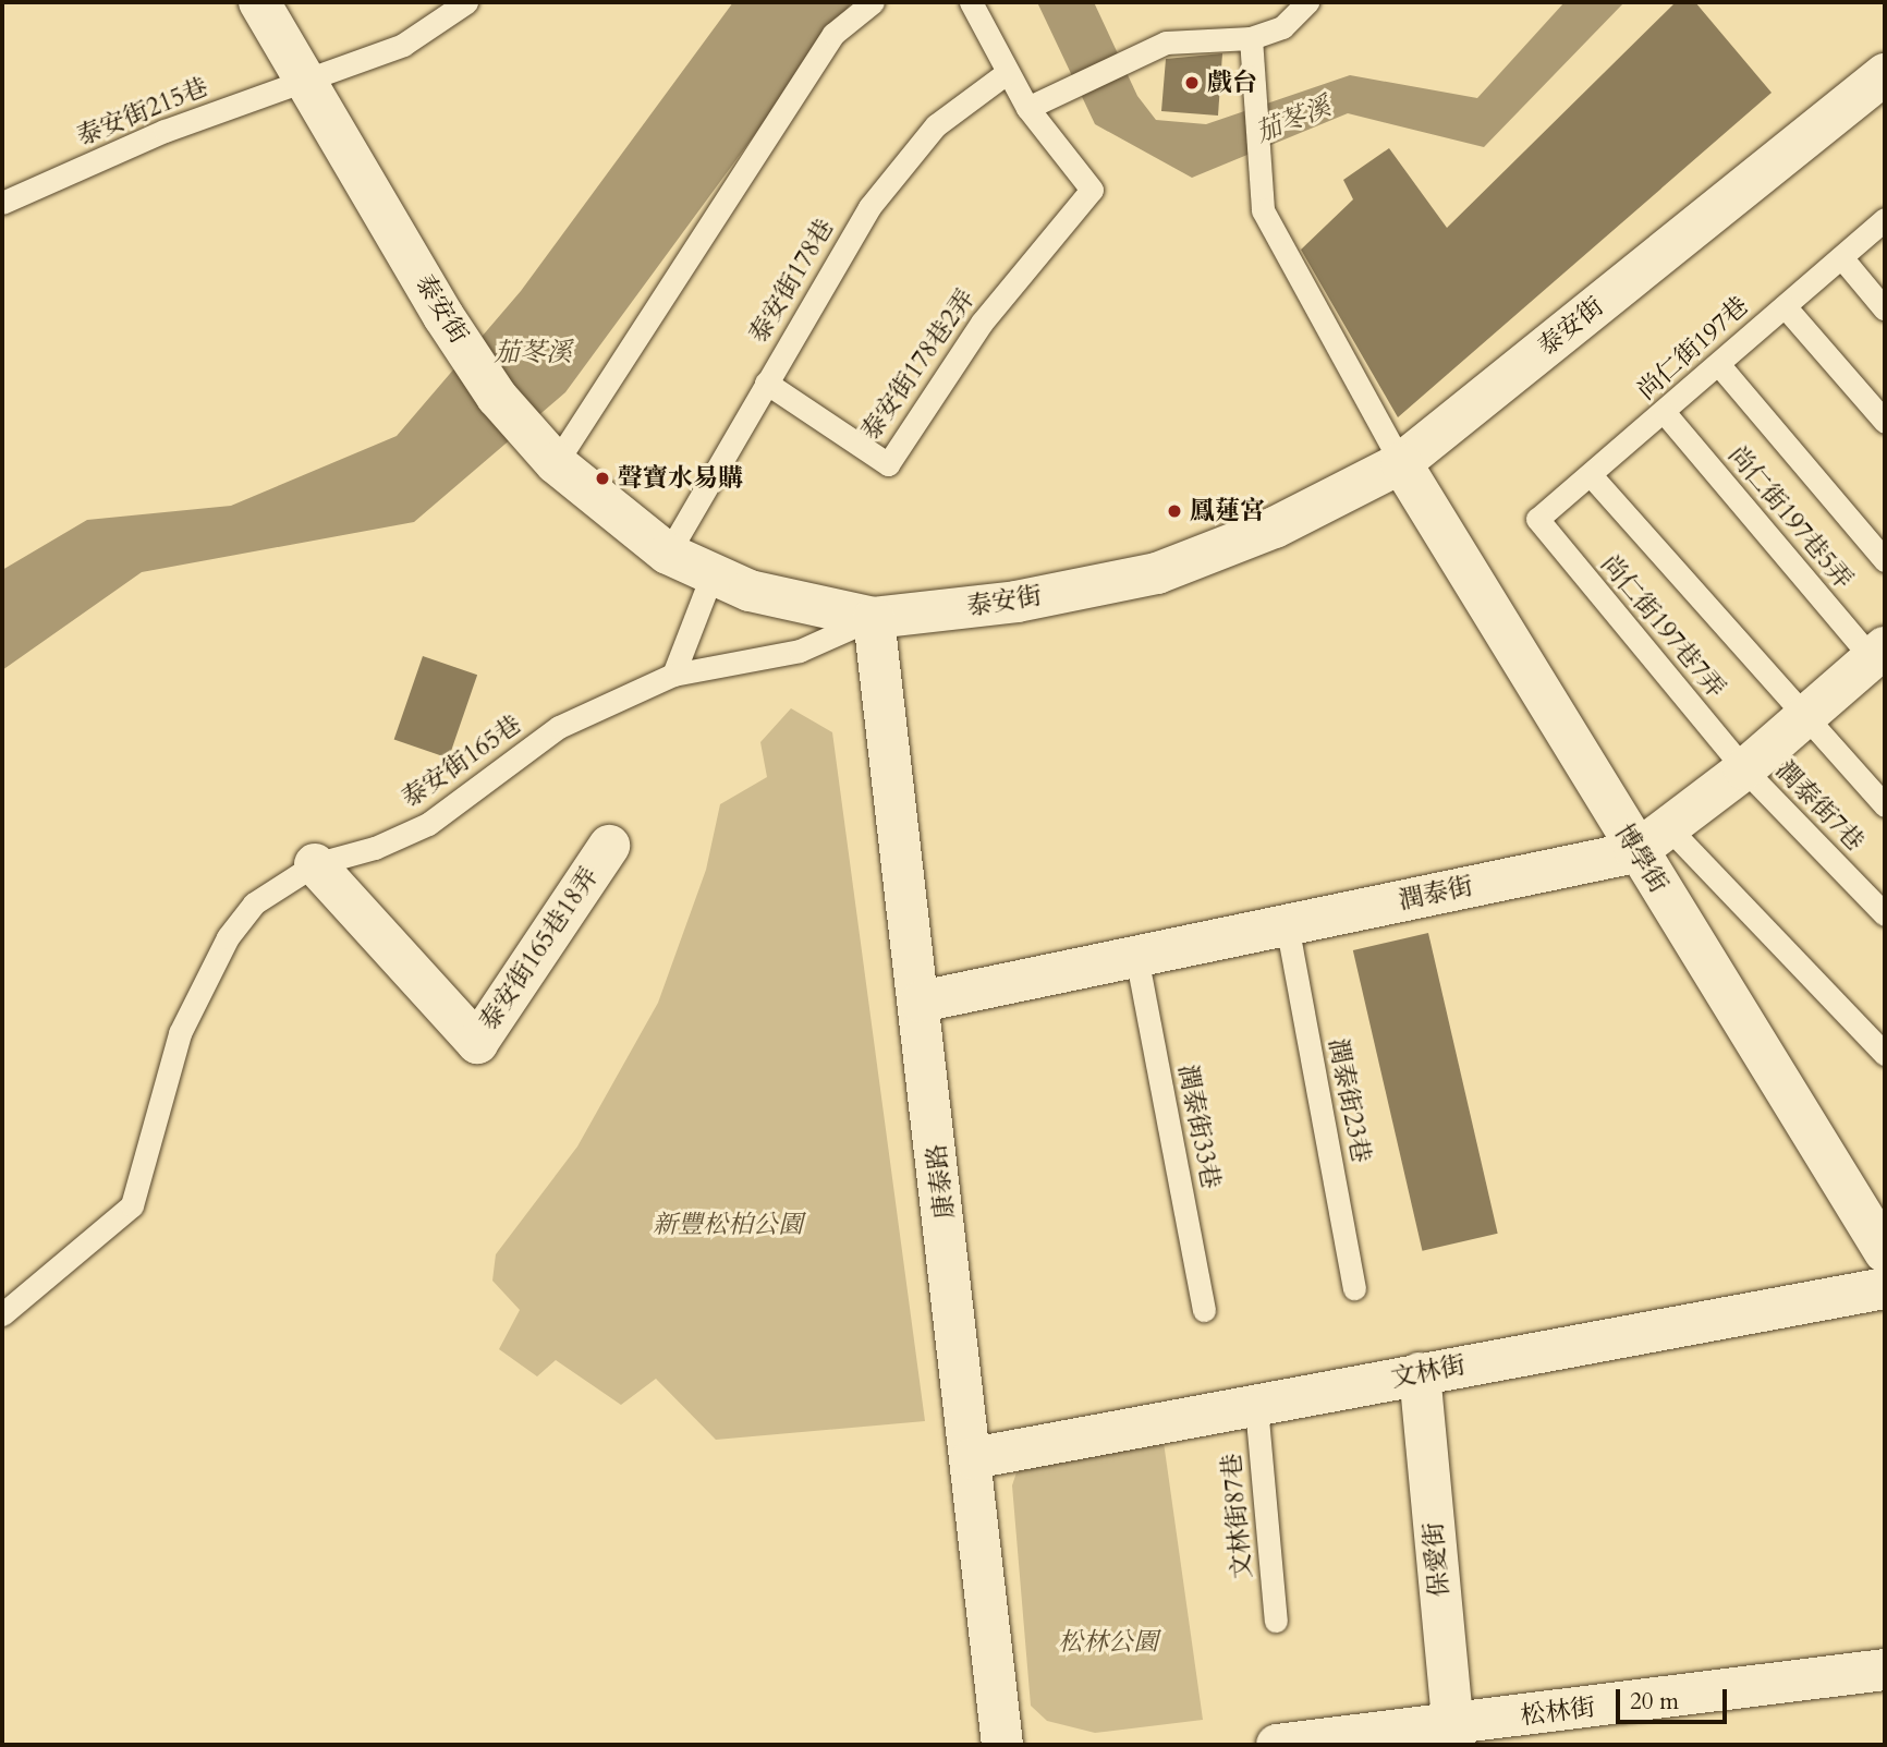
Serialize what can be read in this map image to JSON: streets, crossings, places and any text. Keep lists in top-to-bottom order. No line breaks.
{"streets":{"street":["泰安街","博學街","潤泰街","泰安街165巷18弄","康泰路","文林街","保愛街","松林街"],"lane":["泰安街215巷","泰安街178巷","尚仁街197巷","泰安街178巷2弄","尚仁街197巷5弄","尚仁街197巷7弄","泰安街165巷","潤泰街7巷","潤泰街23巷","潤泰街33巷","文林街87巷"]},"crossings":[["泰安街215巷","泰安街"],["泰安街178巷","泰安街"],["泰安街178巷","泰安街178巷2弄"],["泰安街","泰安街165巷"],["泰安街","博學街"],["泰安街","康泰路"],["尚仁街197巷","尚仁街197巷5弄"],["尚仁街197巷","尚仁街197巷7弄"],["尚仁街197巷5弄","潤泰街"],["尚仁街197巷7弄","潤泰街7巷"],["尚仁街197巷7弄","潤泰街"],["泰安街165巷","泰安街165巷18弄"],["泰安街165巷","康泰路"],["潤泰街7巷","潤泰街"],["博學街","潤泰街"],["潤泰街","潤泰街23巷"],["潤泰街","潤泰街33巷"],["潤泰街","康泰路"],["康泰路","文林街"],["文林街","文林街87巷"],["文林街","保愛街"],["保愛街","松林街"]],"water":["茄苳溪"],"parks":["新豐松柏公園","松林公園"],"places":["戲台","聲寶水易購","鳳蓮宮"],"scale_bar":"20 m"}
